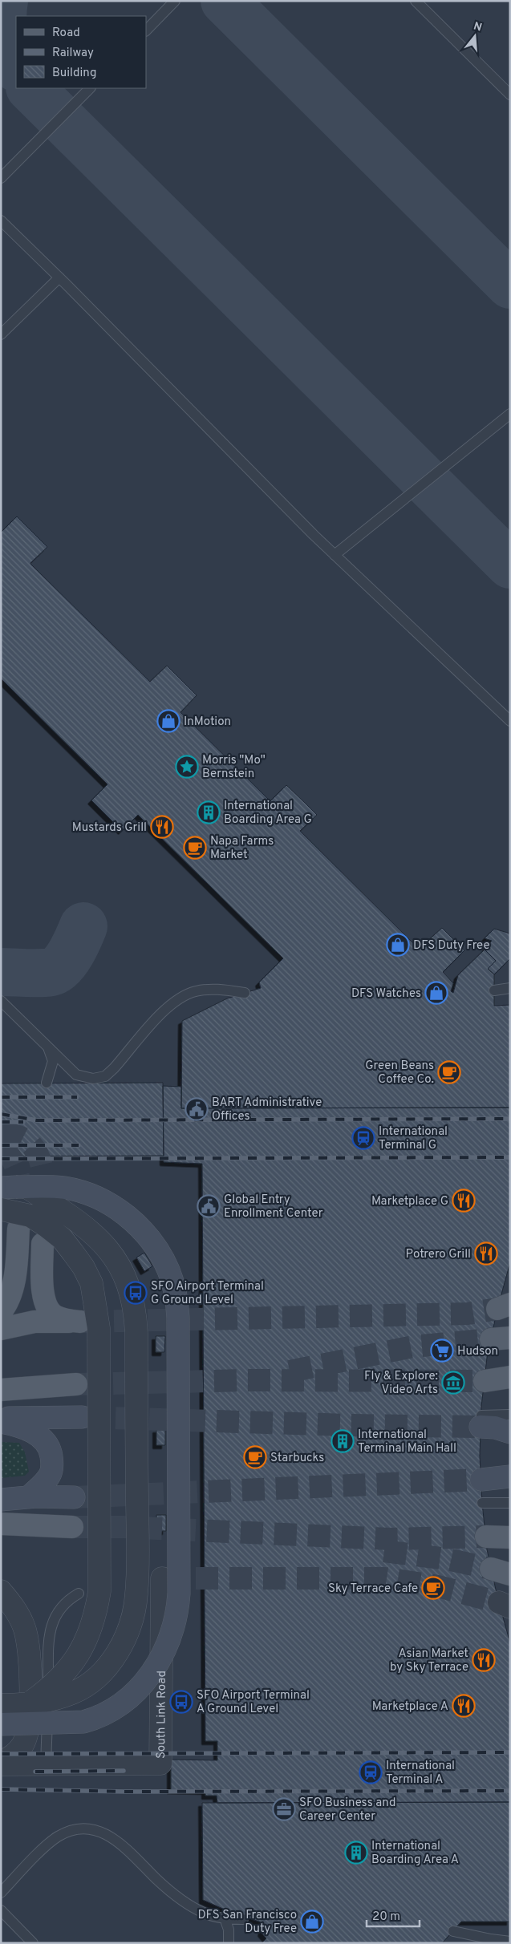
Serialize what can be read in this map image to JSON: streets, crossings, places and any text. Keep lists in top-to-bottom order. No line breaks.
{"streets":{"street":["South Link Road"]},"places":{"shop":["InMotion","DFS Duty Free","DFS Watches","DFS San Francisco Duty Free"],"place":["Morris \"Mo\" Bernstein"],"building":["International Boarding Area G","International Terminal Main Hall","International Boarding Area A"],"restaurant":["Mustards Grill","Marketplace G","Potrero Grill","Asian Market by Sky Terrace","Marketplace A"],"cafe":["Napa Farms Market","Green Beans Coffee Co.","Starbucks","Sky Terrace Cafe"],"public building":["BART Administrative Offices","Global Entry Enrollment Center"],"station":["International Terminal G","International Terminal A"],"bus stop":["SFO Airport Terminal G Ground Level","SFO Airport Terminal A Ground Level"],"supermarket":["Hudson"],"museum":["Fly & Explore: Video Arts"],"office":["SFO Business and Career Center"]},"legend":["Road","Railway","Building"],"scale_bar":"20 m","north":"top"}
